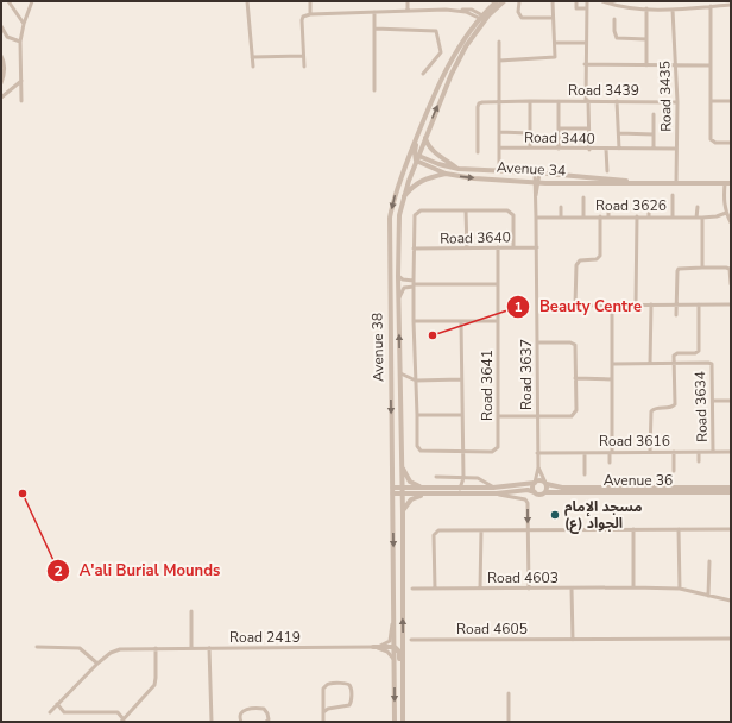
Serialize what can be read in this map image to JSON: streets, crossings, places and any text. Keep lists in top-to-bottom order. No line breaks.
{"streets":{"street":["Road 3439","Road 3435","Road 3440","Avenue 34","Road 3626","Road 3640","Avenue 38","Road 3637","Road 3641","Road 3634","Road 3616","Avenue 36","Road 4603","Road 4605","Road 2419"]},"crossings":[["Road 3439","Road 3435"],["Road 3439","Road 3440"],["Road 3435","Road 3440"],["Road 3435","Avenue 34"],["Avenue 34","Avenue 38"],["Avenue 34","Road 3637"],["Road 3626","Road 3637"],["Road 3640","Road 3637"],["Road 3640","Road 3641"],["Road 3637","Road 3616"],["Road 3637","Avenue 36"],["Road 3634","Road 3616"]],"places":["Beauty Centre","A'ali Burial Mounds","مسجد الإمام الجواد (ع)"]}
